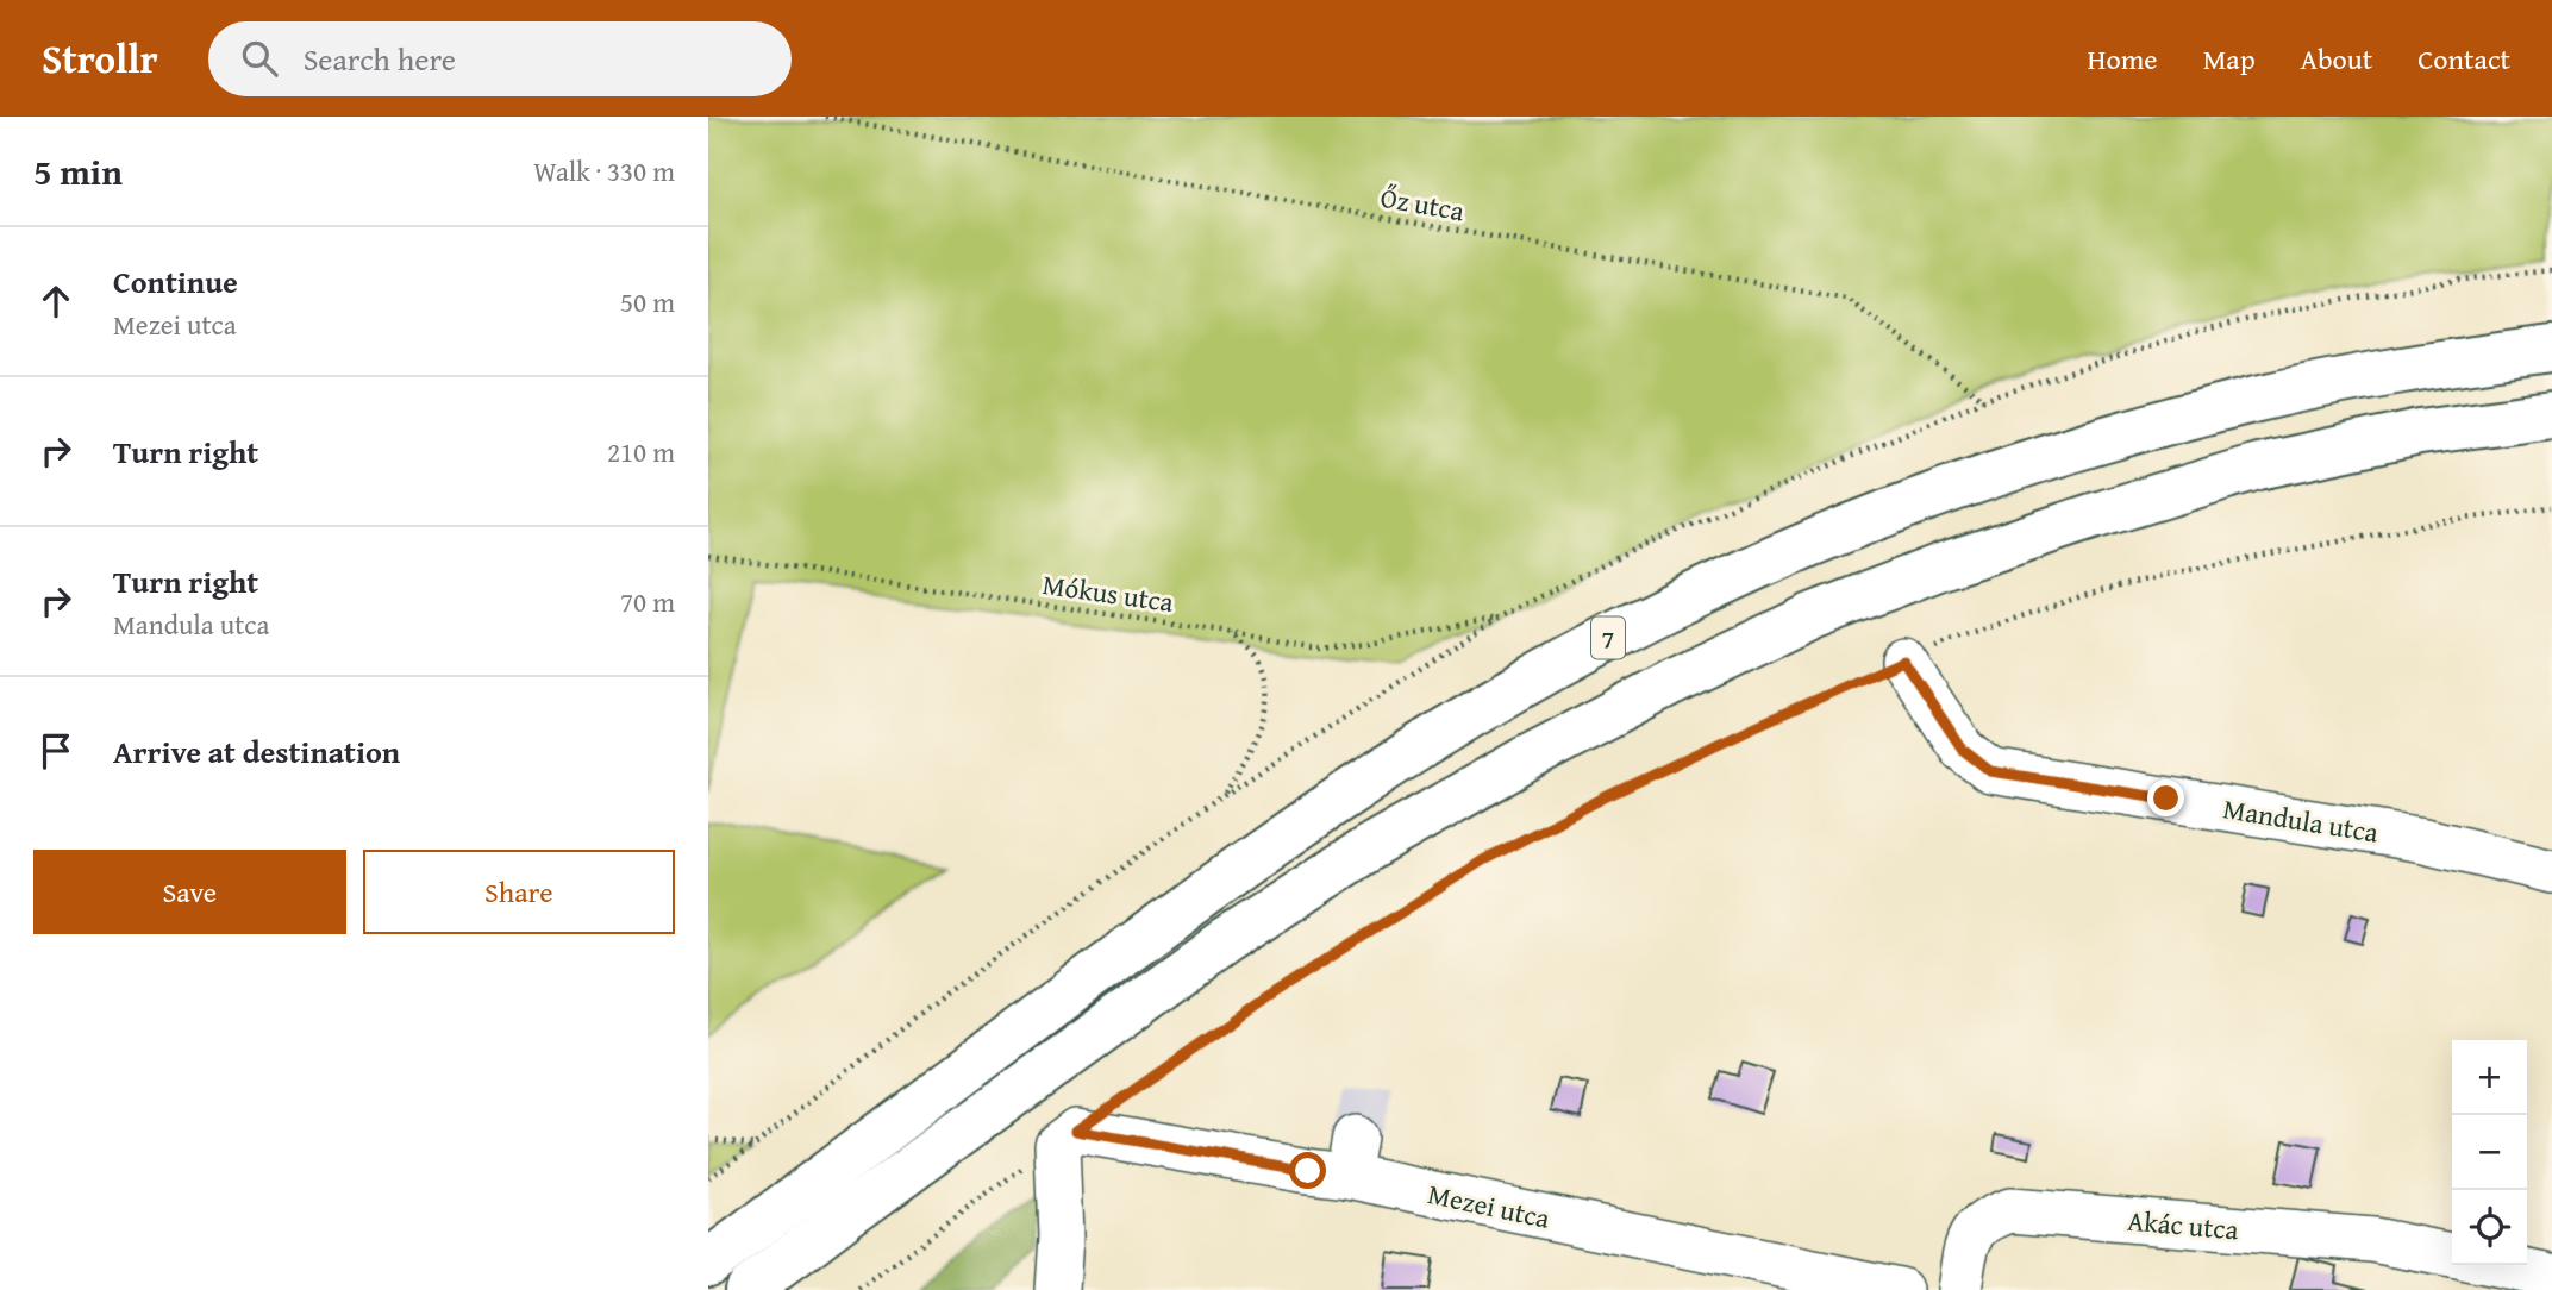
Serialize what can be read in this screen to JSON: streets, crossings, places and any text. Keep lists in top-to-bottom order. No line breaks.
{"streets":{"main road":["7"],"street":["Mandula utca","Mezei utca","Akác utca"],"path":["Őz utca","Mókus utca"]},"page":{"header":"Strollr","search":"Search here","nav":["Home","Map","About","Contact"],"heading":["5 min","Walk · 330 m"],"list":[["Continue","Mezei utca","50 m"],["Turn right","210 m"],["Turn right","Mandula utca","70 m"],"Arrive at destination"],"buttons":["Save","Share"],"map_buttons":["+","−"]}}
